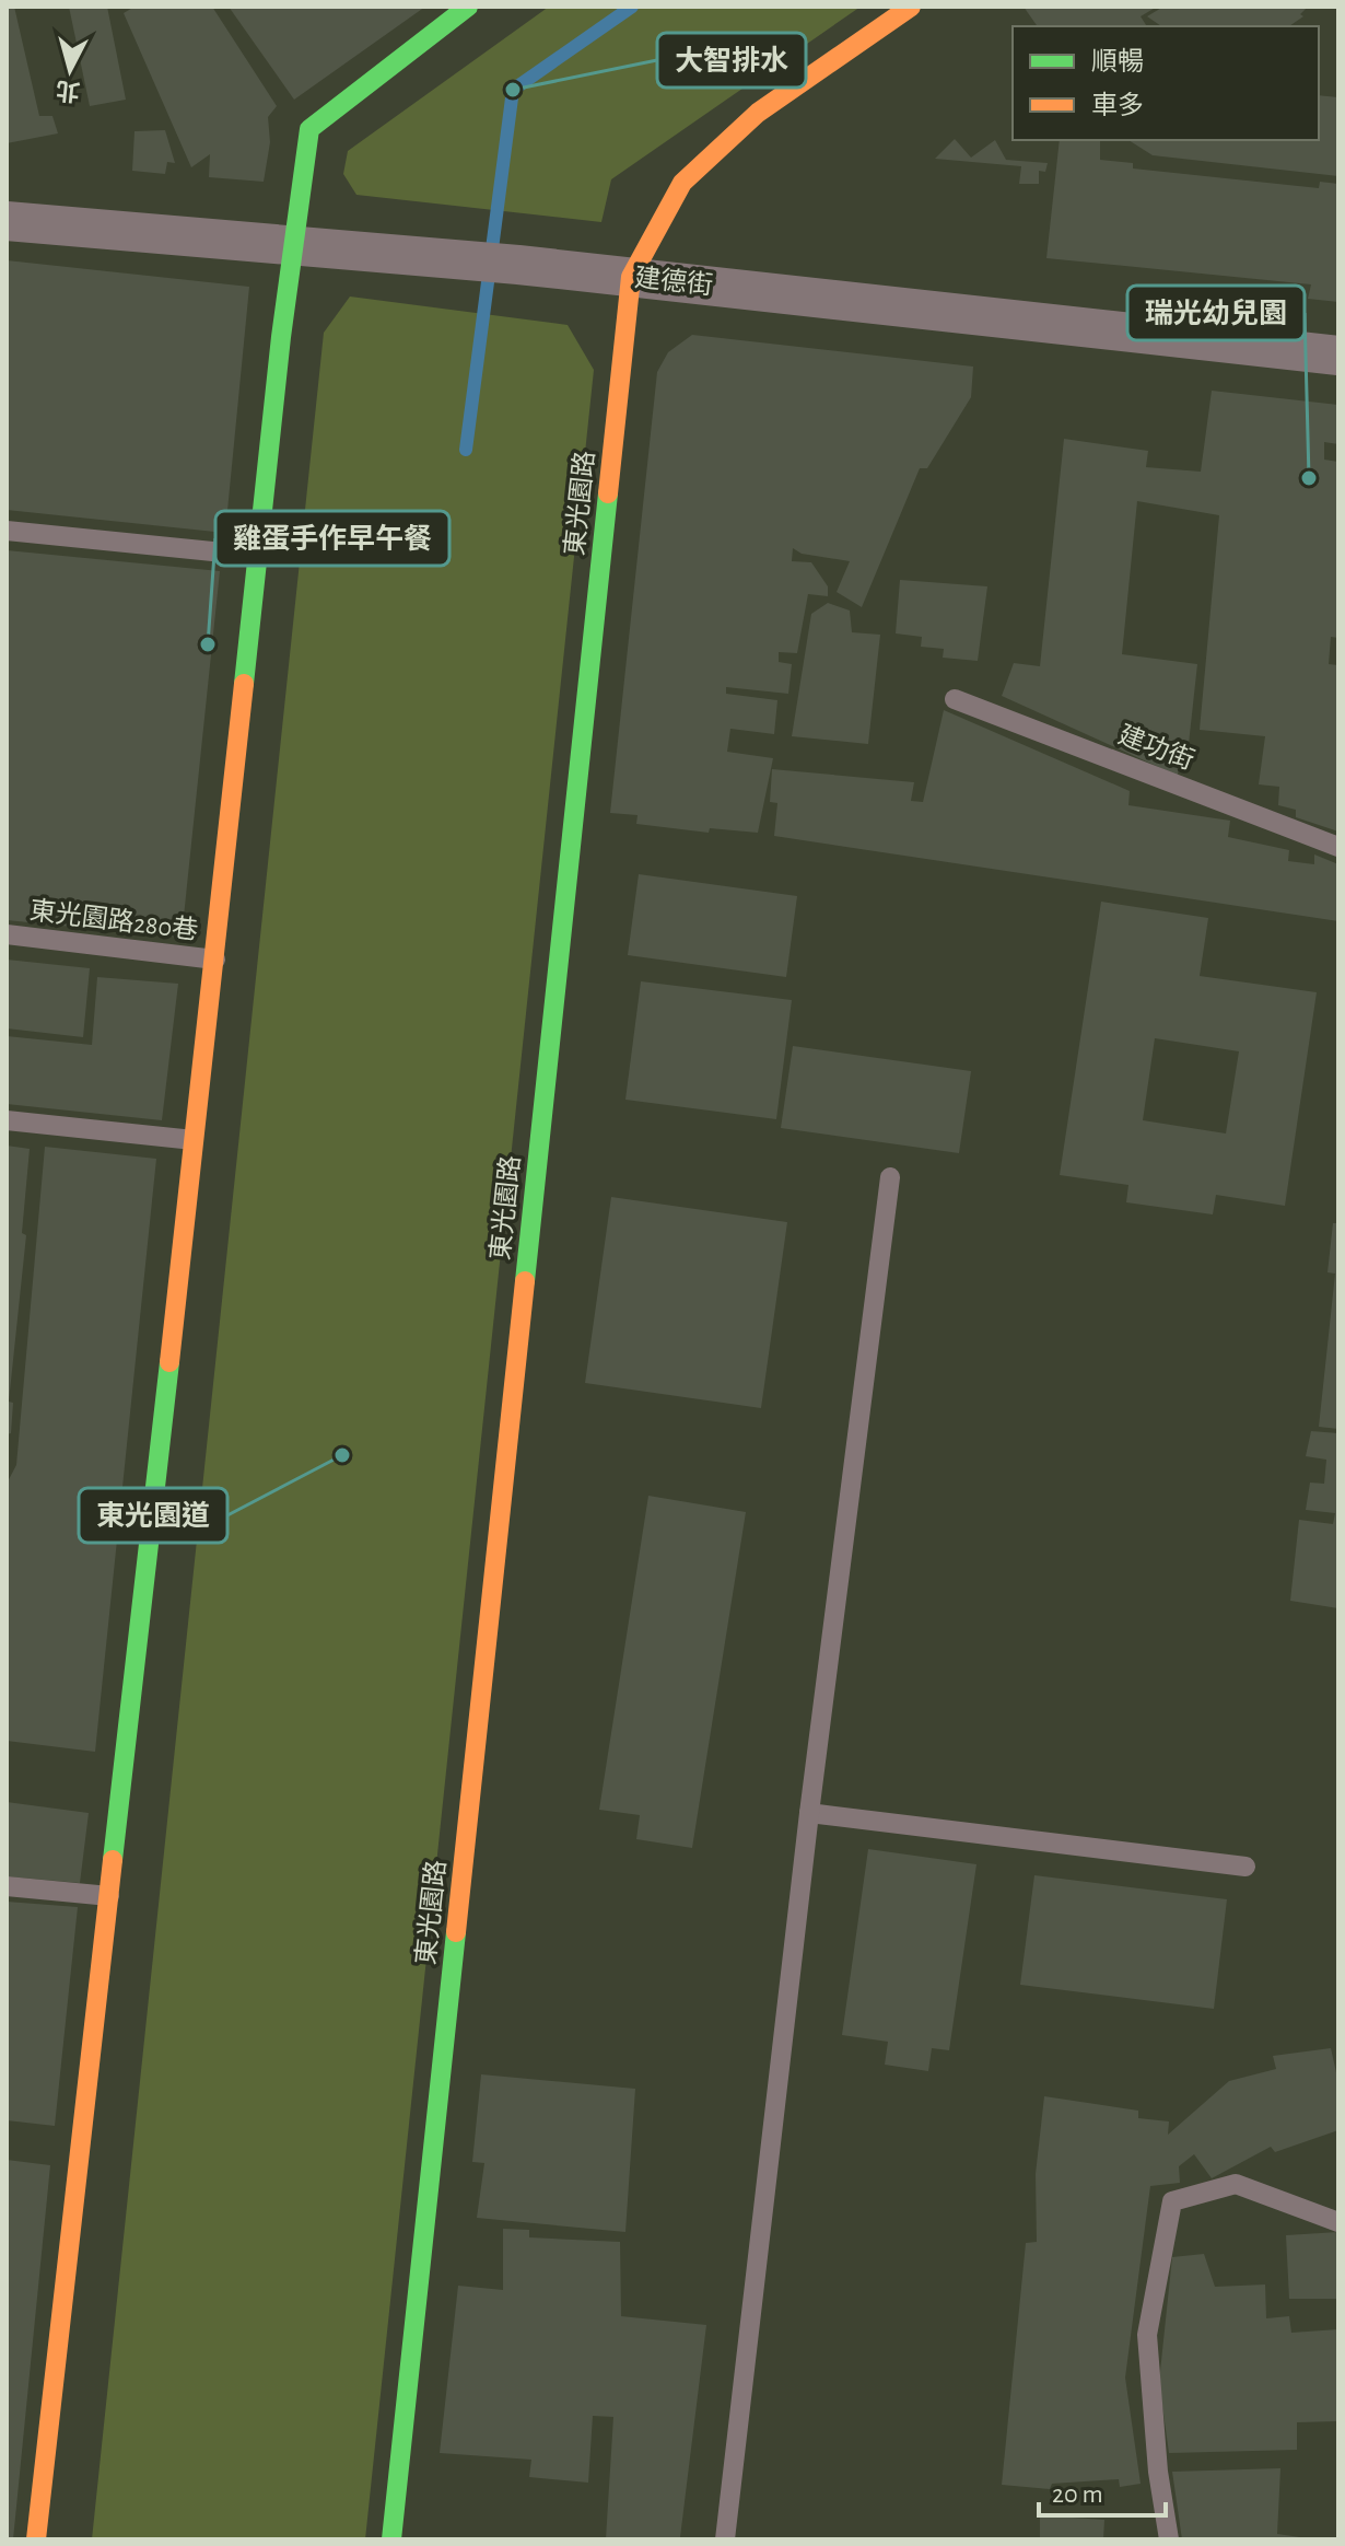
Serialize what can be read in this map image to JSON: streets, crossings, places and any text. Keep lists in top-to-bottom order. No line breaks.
{"streets":{"street":["建德街","東光園路"],"lane":["建功街","東光園路280巷"]},"crossings":[["建德街","東光園路"]],"places":["大智排水","瑞光幼兒園","雞蛋手作早午餐","東光園道"],"legend":["順暢","車多"],"scale_bar":"20 m","north":"bottom"}
